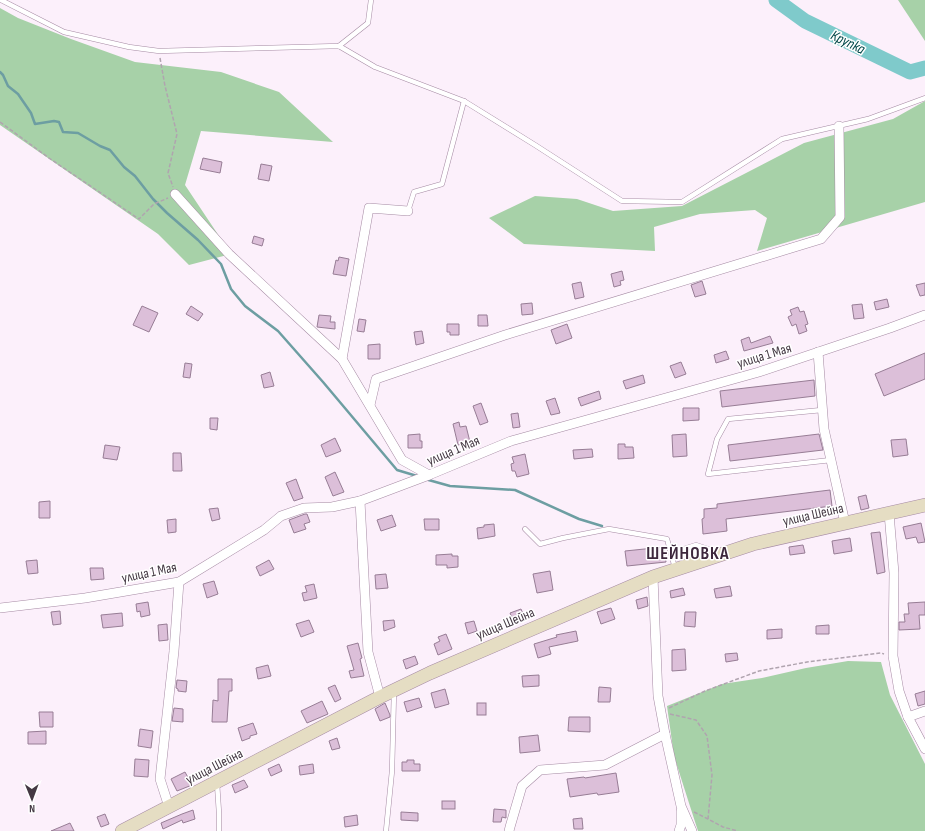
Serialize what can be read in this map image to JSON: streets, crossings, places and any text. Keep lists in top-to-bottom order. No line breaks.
{"streets":{"street":["улица 1 Мая","улица Шейна"]},"districts":["ШЕЙНОВКА"],"water":["Крупка"],"north":"bottom"}
